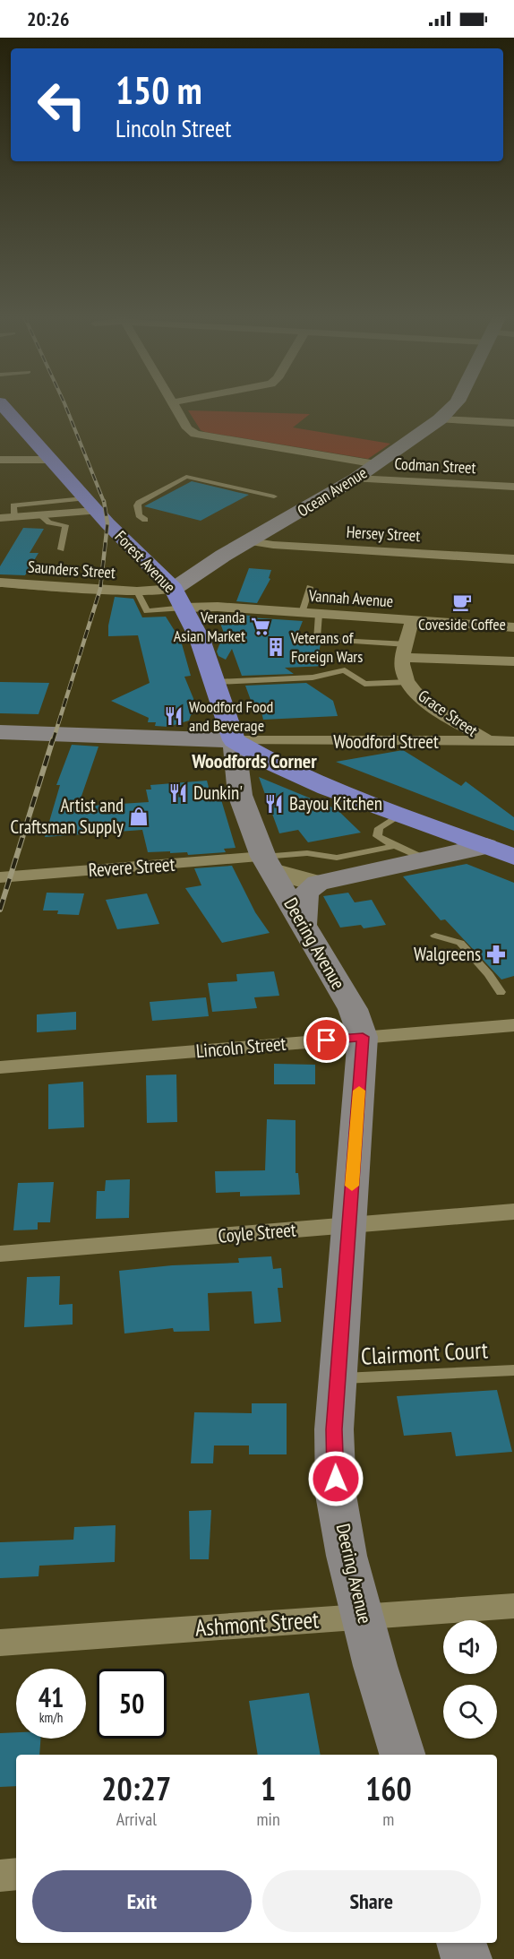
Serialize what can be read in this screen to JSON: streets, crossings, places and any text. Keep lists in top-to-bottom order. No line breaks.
{"streets":{"highway":["Forest Avenue"],"main road":["Ocean Avenue","Woodford Street","Revere Street","Deering Avenue"],"street":["Codman Street","Hersey Street","Saunders Street","Vannah Avenue","Grace Street","Lincoln Street","Coyle Street","Ashmont Street"],"lane":["Clairmont Court"]},"crossings":[["Codman Street","Ocean Avenue"],["Ocean Avenue","Hersey Street"],["Ocean Avenue","Forest Avenue"],["Ocean Avenue","Saunders Street"],["Ocean Avenue","Vannah Avenue"],["Forest Avenue","Saunders Street"],["Forest Avenue","Vannah Avenue"],["Forest Avenue","Woodford Street"],["Forest Avenue","Deering Avenue"],["Saunders Street","Vannah Avenue"],["Vannah Avenue","Grace Street"],["Grace Street","Woodford Street"],["Woodford Street","Deering Avenue"],["Revere Street","Deering Avenue"],["Deering Avenue","Lincoln Street"],["Deering Avenue","Coyle Street"],["Deering Avenue","Clairmont Court"],["Deering Avenue","Ashmont Street"]],"districts":["Woodfords Corner"],"places":{"cafe":["Coveside Coffee"],"supermarket":["Veranda Asian Market"],"building":["Veterans of Foreign Wars"],"restaurant":["Woodford Food and Beverage","Dunkin'","Bayou Kitchen"],"shop":["Artist and Craftsman Supply"],"pharmacy":["Walgreens"]},"page":{"status":"20:26","turn":["150 m","Lincoln Street"],"speed":"41 km/h","limit":"50","eta":["20:27","Arrival","1","min","160","m"],"buttons":["Exit","Share"]}}
